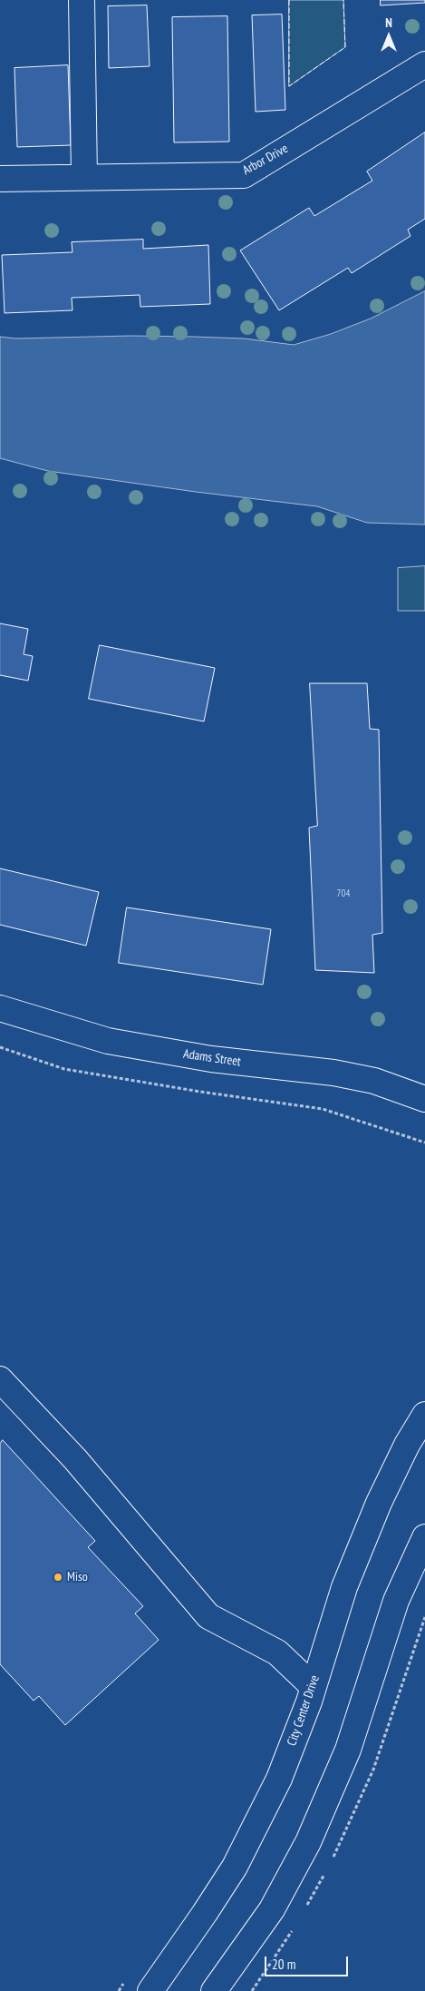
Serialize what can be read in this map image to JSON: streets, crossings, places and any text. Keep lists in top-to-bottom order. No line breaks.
{"streets":{"street":["Arbor Drive","Adams Street","City Center Drive"]},"places":["Miso"],"house_numbers":["704"],"scale_bar":"20 m","north":"top"}
